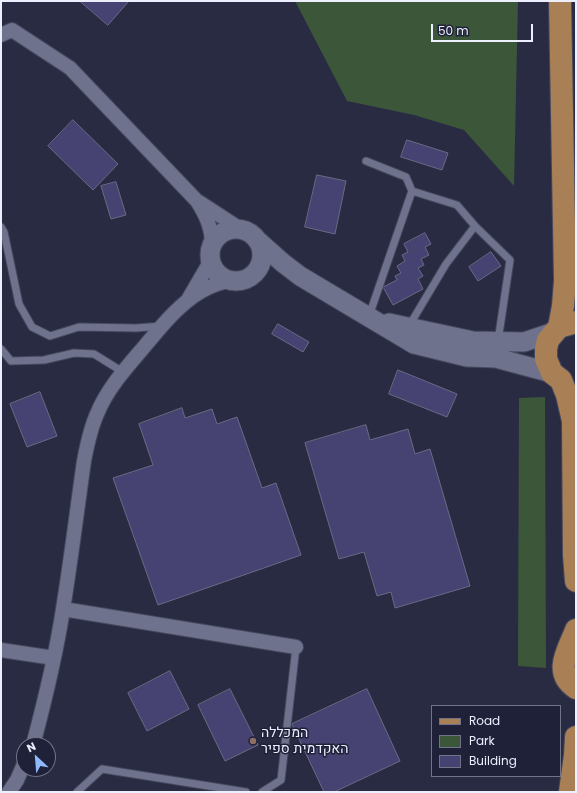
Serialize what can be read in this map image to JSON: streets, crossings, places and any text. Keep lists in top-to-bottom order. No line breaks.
{"places":["המכללה האקדמית ספיר"],"legend":["Road","Park","Building"],"scale_bar":"50 m","north":"top left"}
